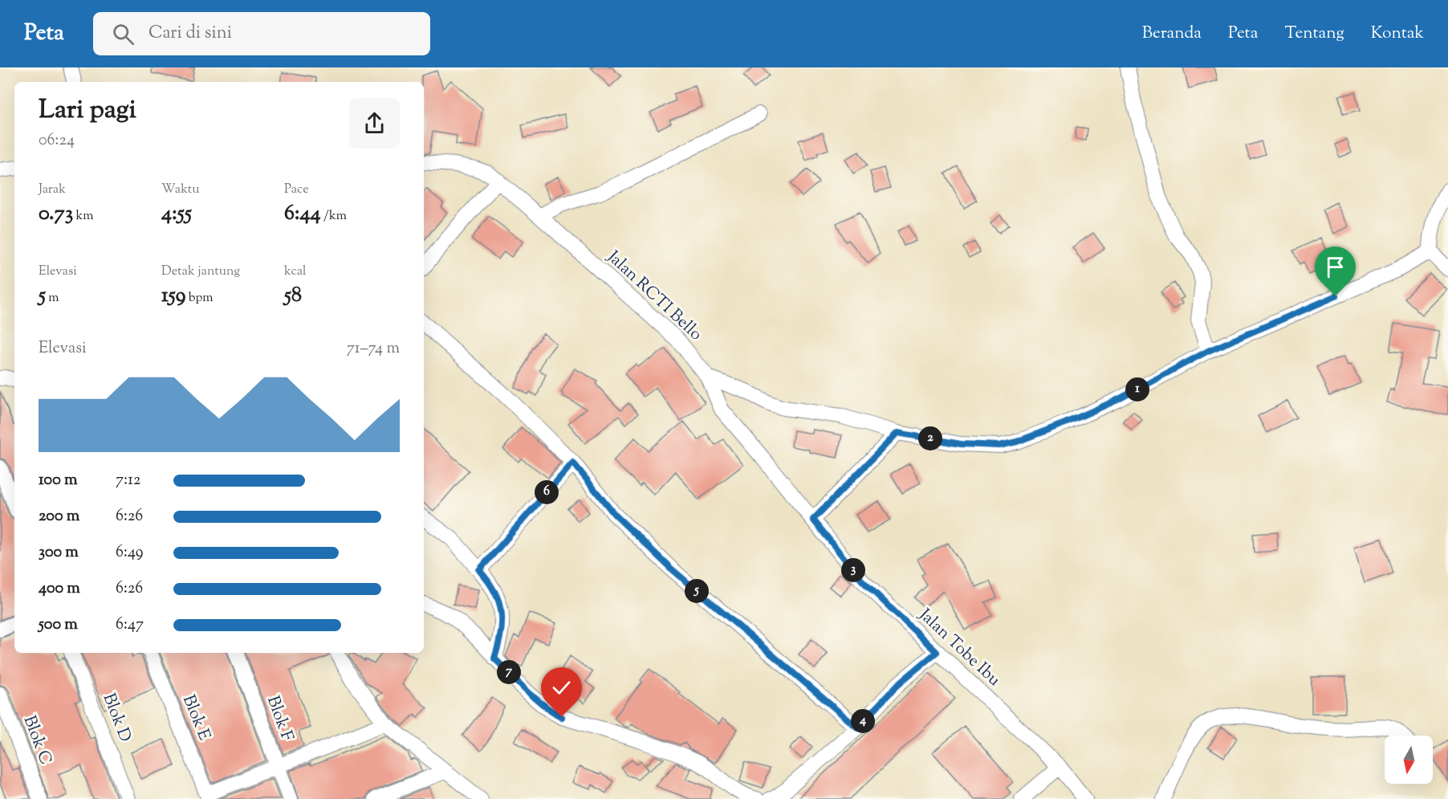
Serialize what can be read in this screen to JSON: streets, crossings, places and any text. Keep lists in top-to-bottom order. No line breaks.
{"streets":{"street":["Jalan RCTI Bello","Jalan Tobe Ibu","Blok D","Blok E","Blok F","Blok C"]},"crossings":[["Jalan RCTI Bello","Jalan Tobe Ibu"]],"north":"bottom","page":{"header":"Peta","search":"Cari di sini","nav":["Beranda","Peta","Tentang","Kontak"],"heading":["Lari pagi","06:24"],"stats":[["Jarak","0.73 km"],["Waktu","4:55"],["Pace","6:44 /km"],["Elevasi","5 m"],["Detak jantung","159 bpm"],["kcal","58"]],"chart":["Elevasi","71–74 m"],"pins":["1","2","6","3","5","7","4"],"list":[{"name":"100 m","note":"7:12"},{"name":"200 m","note":"6:26"},{"name":"300 m","note":"6:49"},{"name":"400 m","note":"6:26"},{"name":"500 m","note":"6:47"}]}}
